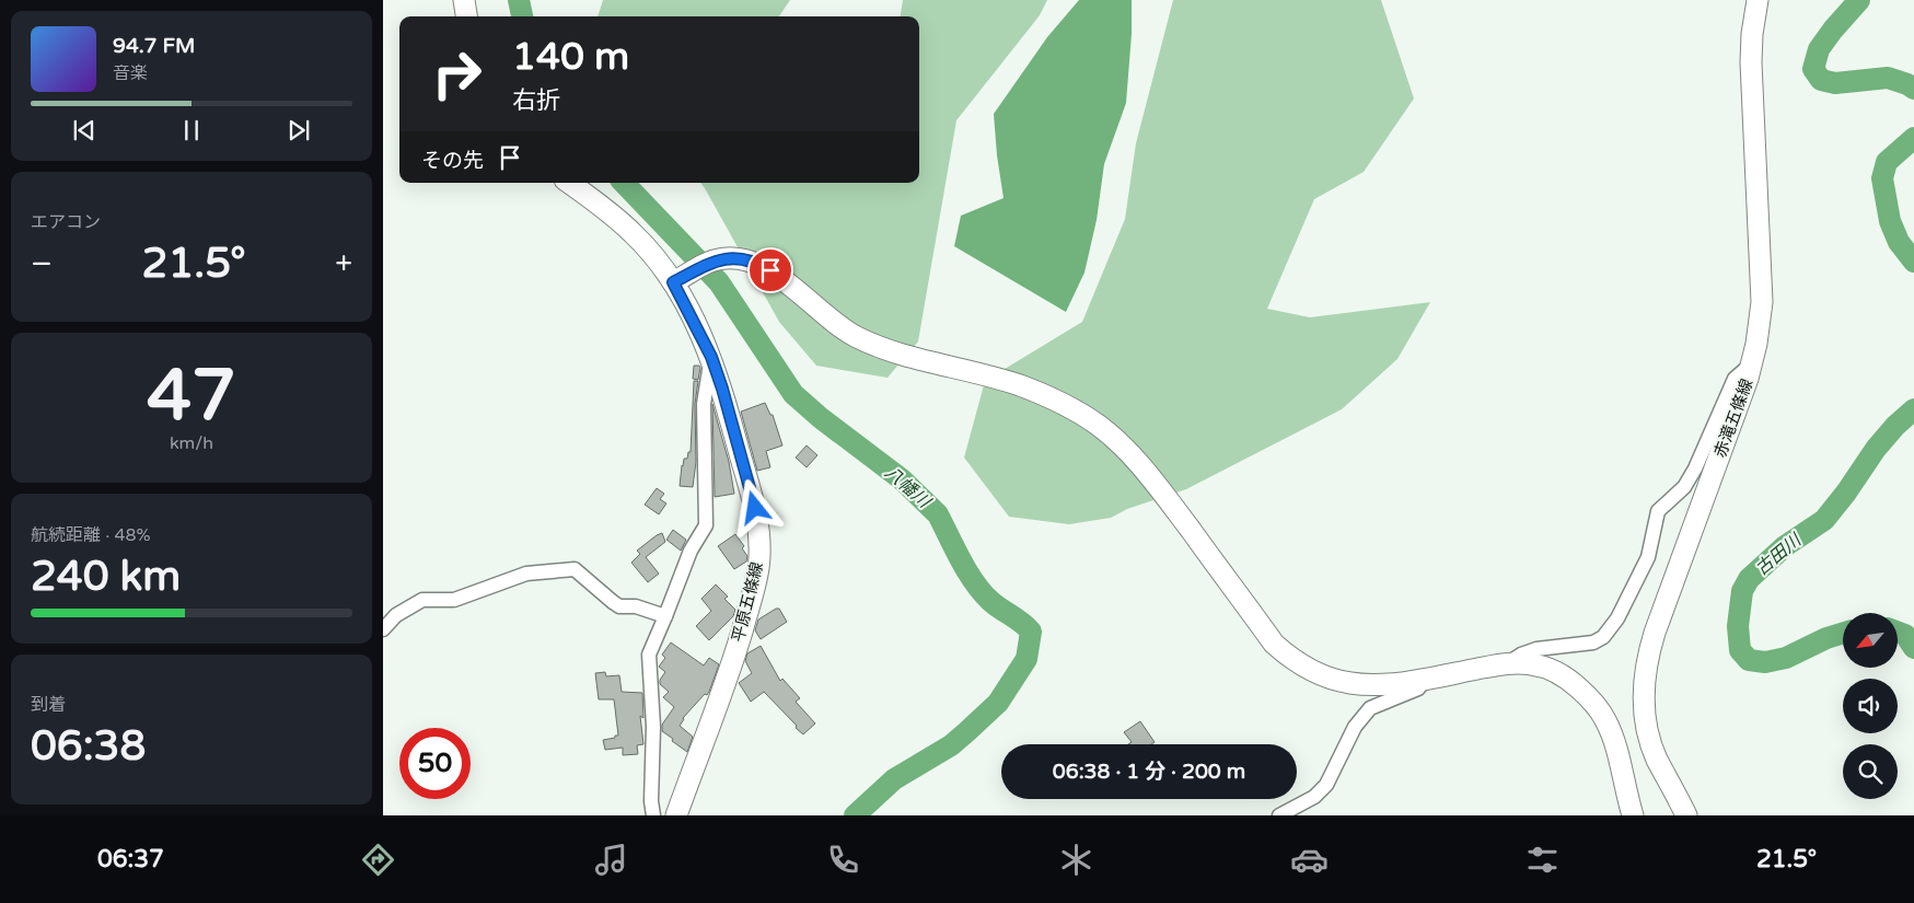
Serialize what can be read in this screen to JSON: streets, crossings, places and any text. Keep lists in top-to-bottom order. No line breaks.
{"streets":{"main road":["赤滝五條線","平原五條線"]},"water":["八幡川","古田川"],"north":"bottom left","page":{"turn":["140 m","右折"],"song":["94.7 FM","音楽"],"then":"その先","tile":["エアコン",["47","km/h"],["航続距離 · 48%","240 km"],["到着","06:38"]],"heat":["−","21.5°","+"],"limit":"50","trip":"06:38 · 1 分 · 200 m","tabs":["06:37","21.5°"]}}
